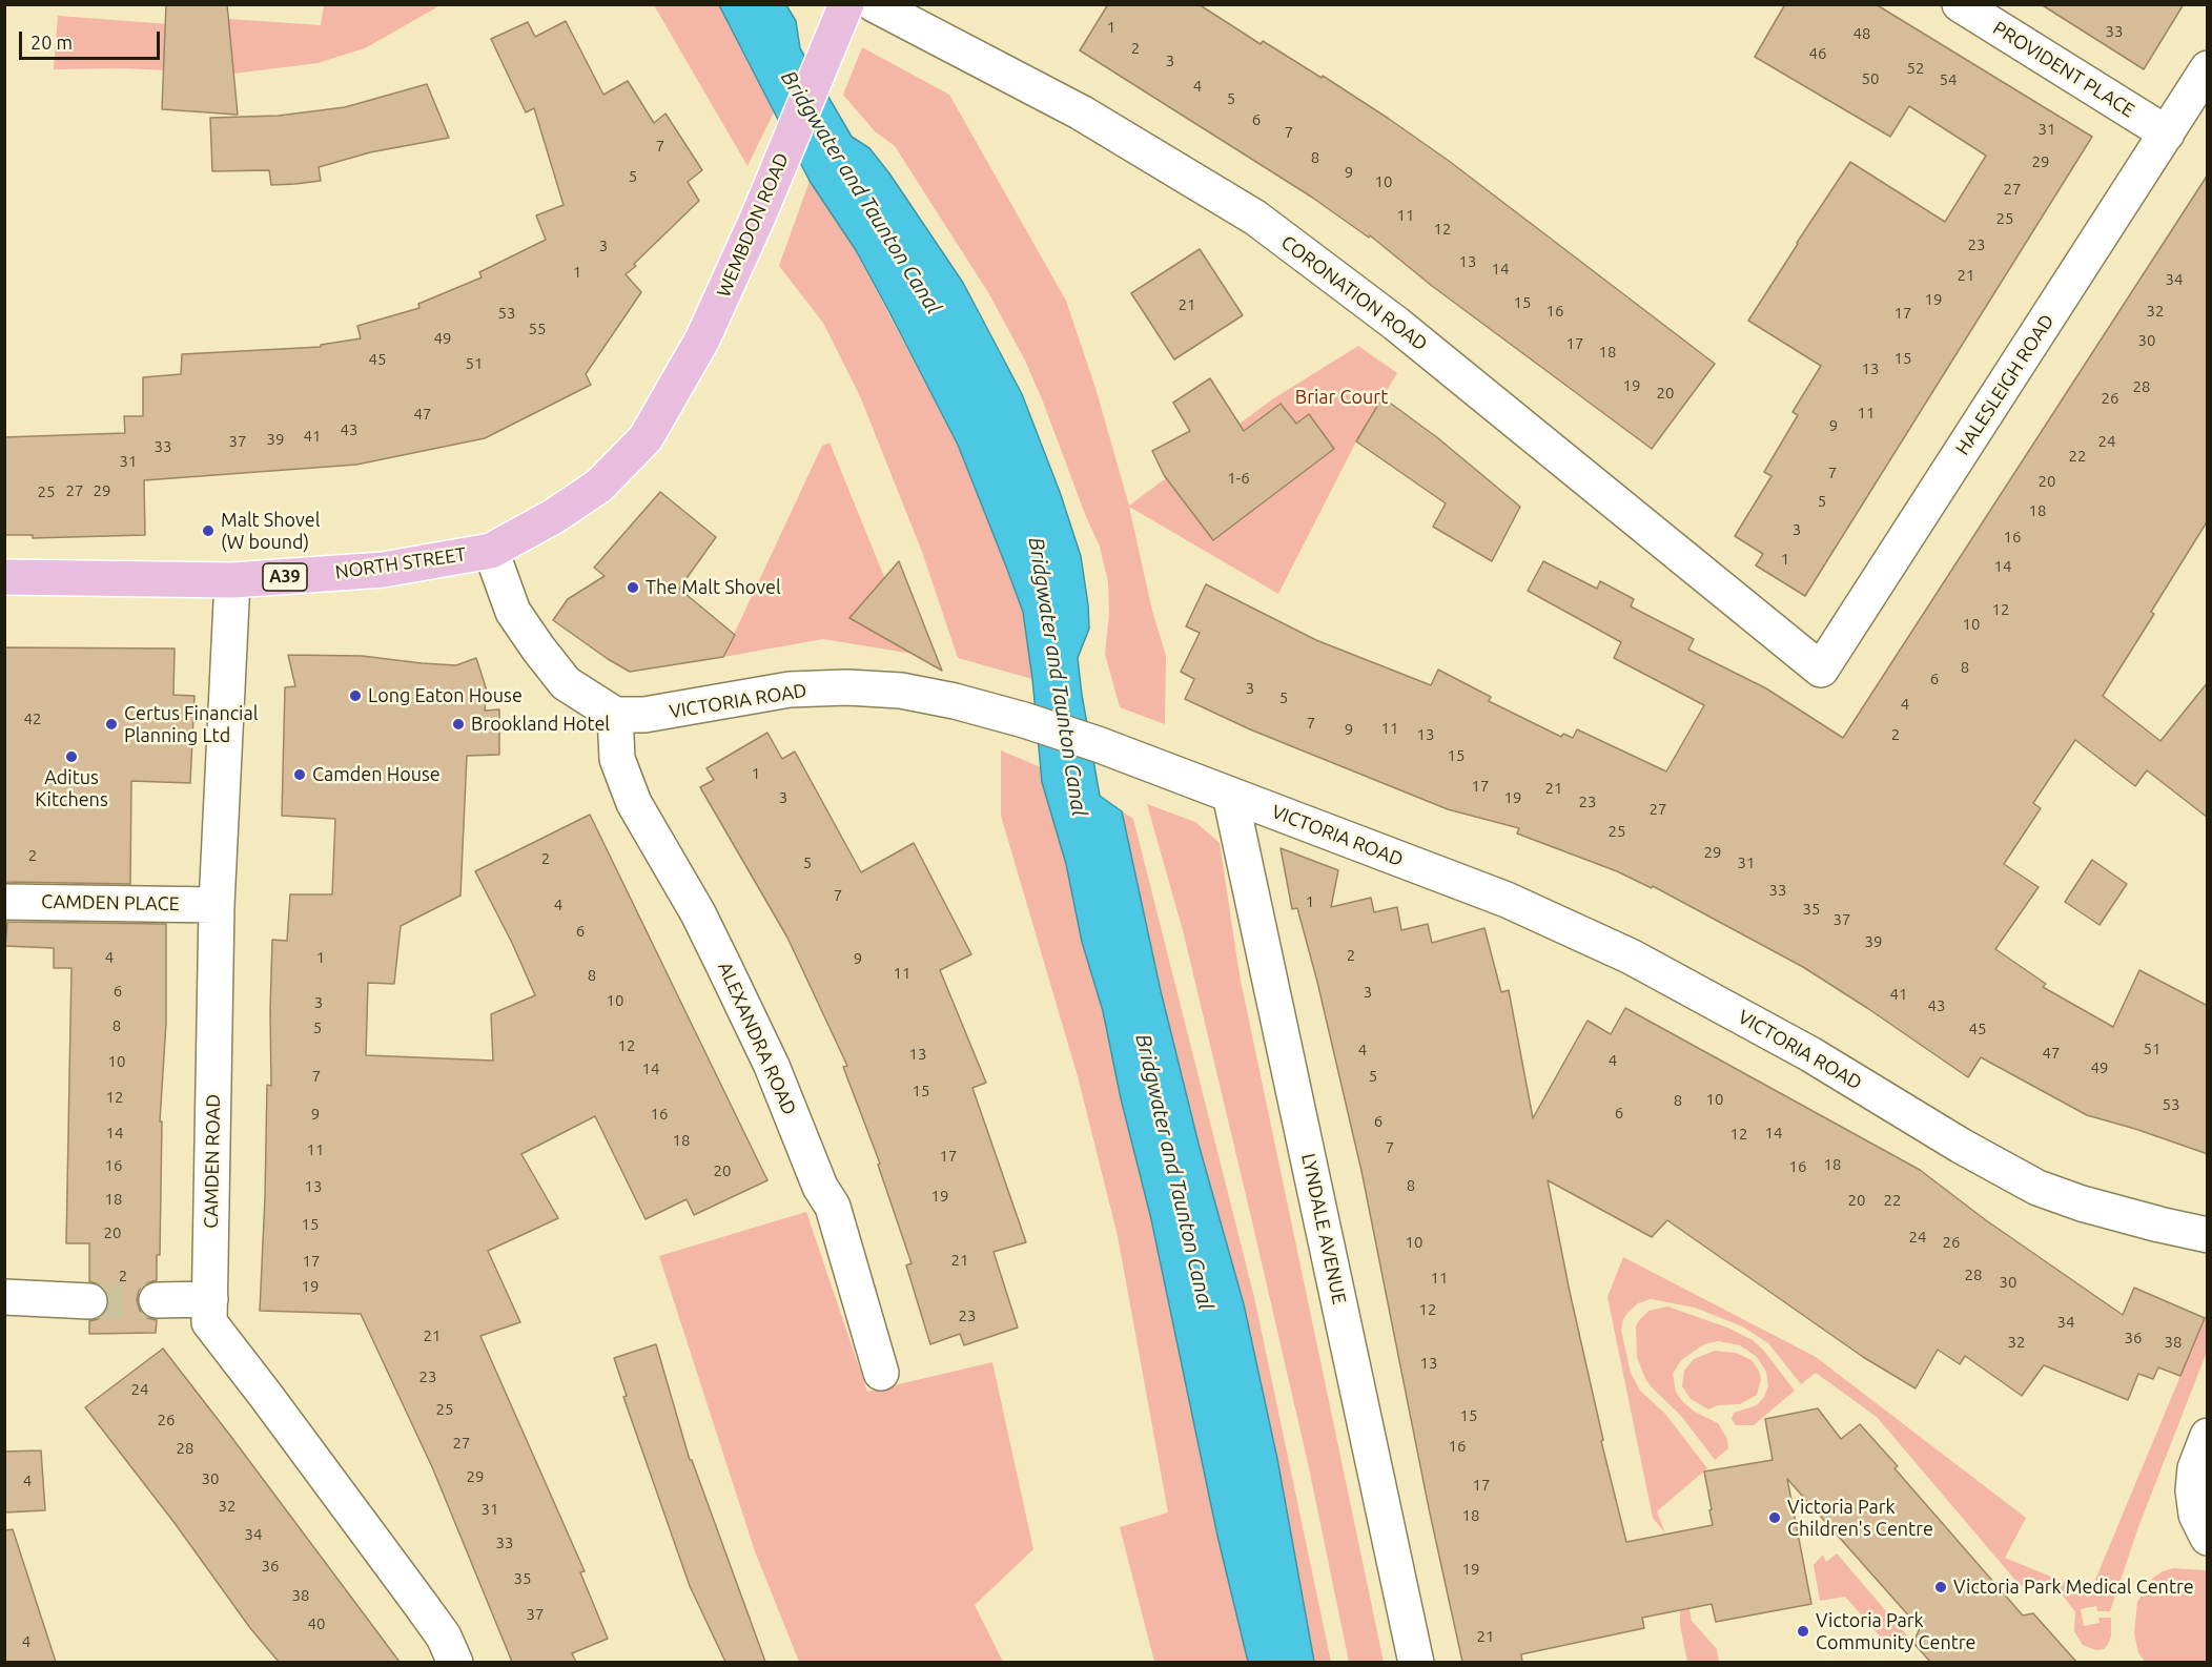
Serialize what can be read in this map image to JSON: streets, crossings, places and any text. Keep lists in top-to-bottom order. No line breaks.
{"streets":{"main road":["WEMBDON ROAD","NORTH STREET","A39"],"street":["PROVIDENT PLACE","CORONATION ROAD","HALESLEIGH ROAD","VICTORIA ROAD","CAMDEN PLACE","ALEXANDRA ROAD","CAMDEN ROAD","LYNDALE AVENUE"]},"crossings":[["PROVIDENT PLACE","HALESLEIGH ROAD"],["WEMBDON ROAD","NORTH STREET"],["CORONATION ROAD","HALESLEIGH ROAD"],["NORTH STREET","CAMDEN ROAD"],["VICTORIA ROAD","ALEXANDRA ROAD"],["VICTORIA ROAD","LYNDALE AVENUE"],["CAMDEN PLACE","CAMDEN ROAD"]],"water":["Bridgwater and Taunton Canal"],"parks":["Briar Court"],"places":["Malt Shovel (W bound)","The Malt Shovel","Long Eaton House","Certus Financial Planning Ltd","Brookland Hotel","Aditus Kitchens","Camden House","Victoria Park Children's Centre","Victoria Park Medical Centre","Victoria Park Community Centre"],"house_numbers":["1","33","48","2","46","3","52","50","54","4","5","6","31","7","7","8","29","9","5","10","27","11","25","12","23","3","13","14","1","21","34","19","15","21","16","32","53","17","55","49","30","17","18","15","45","51","13","19","28","20","26","11","47","9","43","41","39","37","24","33","22","31","7","1-6","20","27","29","25","5","18","3","16","1","14","12","10","8","6","3","5","4","42","7","11","9","13","2","15","1","17","21","3","19","23","27","25","29","2","2","5","31","33","7","1","4","35","37","6","39","2","4","1","9","11","8","6","3","41","10","3","43","8","5","45","12","51","4","47","13","4","10","49","14","7","5","15","12","10","8","53","6","9","16","6","14","14","12","18","7","11","17","18","16","16","20","8","13","19","18","20","22","15","20","24","10","26","21","17","28","2","11","30","19","12","23","34","21","36","32","38","13","23","24","25","15","26","27","16","28","29","30","4","17","32","31","18","34","33","36","19","35","38","37","40","21","4"],"scale_bar":"20 m"}
